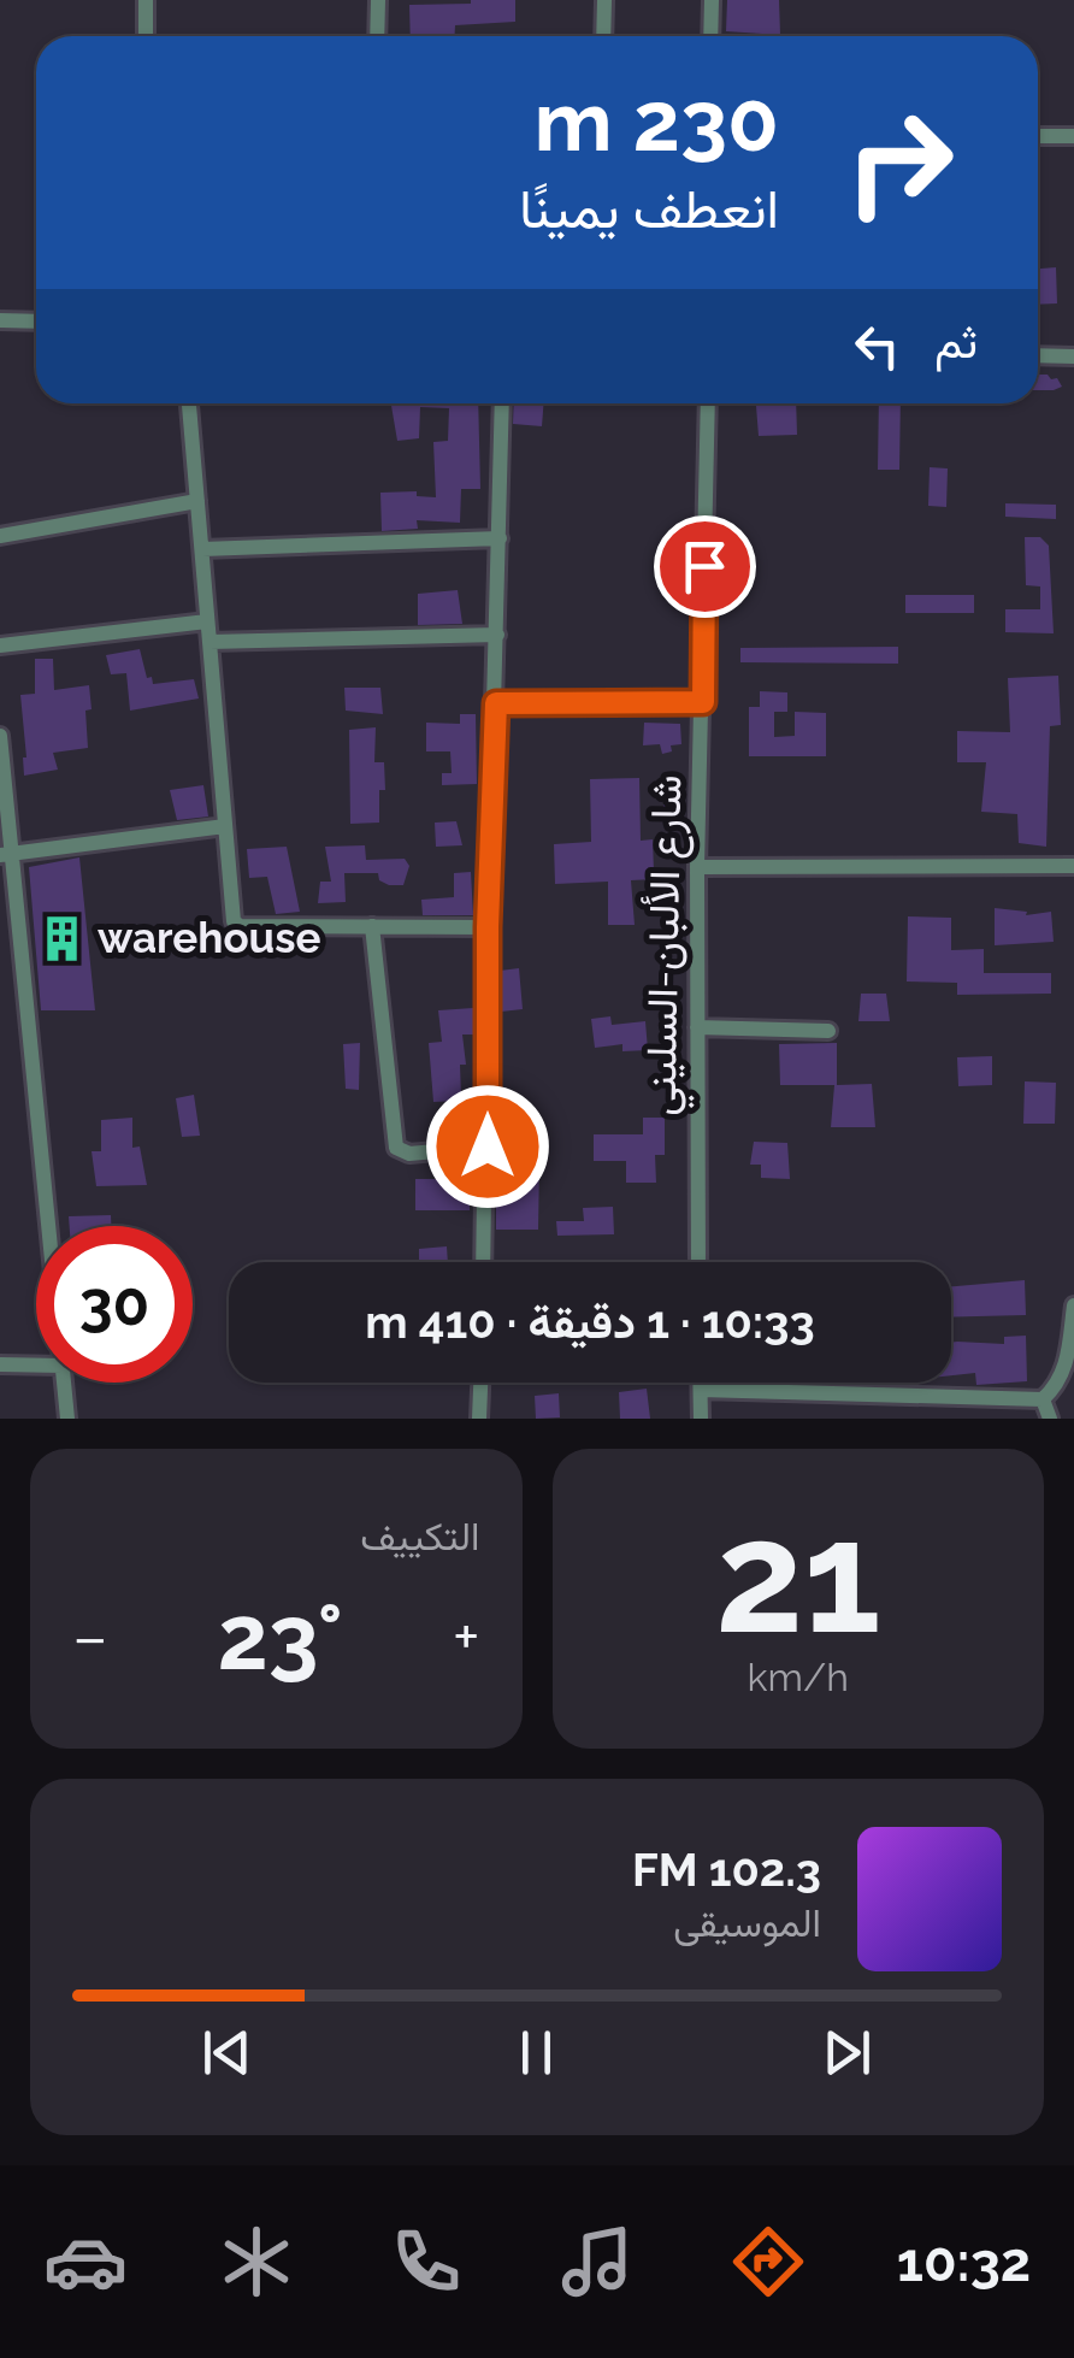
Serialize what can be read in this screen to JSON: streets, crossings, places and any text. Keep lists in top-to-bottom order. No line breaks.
{"streets":{"street":["شارع الألبان-السليني"]},"places":{"building":["warehouse"]},"page":{"turn":["230 m","انعطف يمينًا"],"then":"ثم","limit":"30","trip":"10:33 · 1 دقيقة · 410 m","tile":[["21","km/h"],"التكييف"],"heat":["−","23°","+"],"song":["102.3 FM","الموسيقى"],"tabs":"10:32"}}
